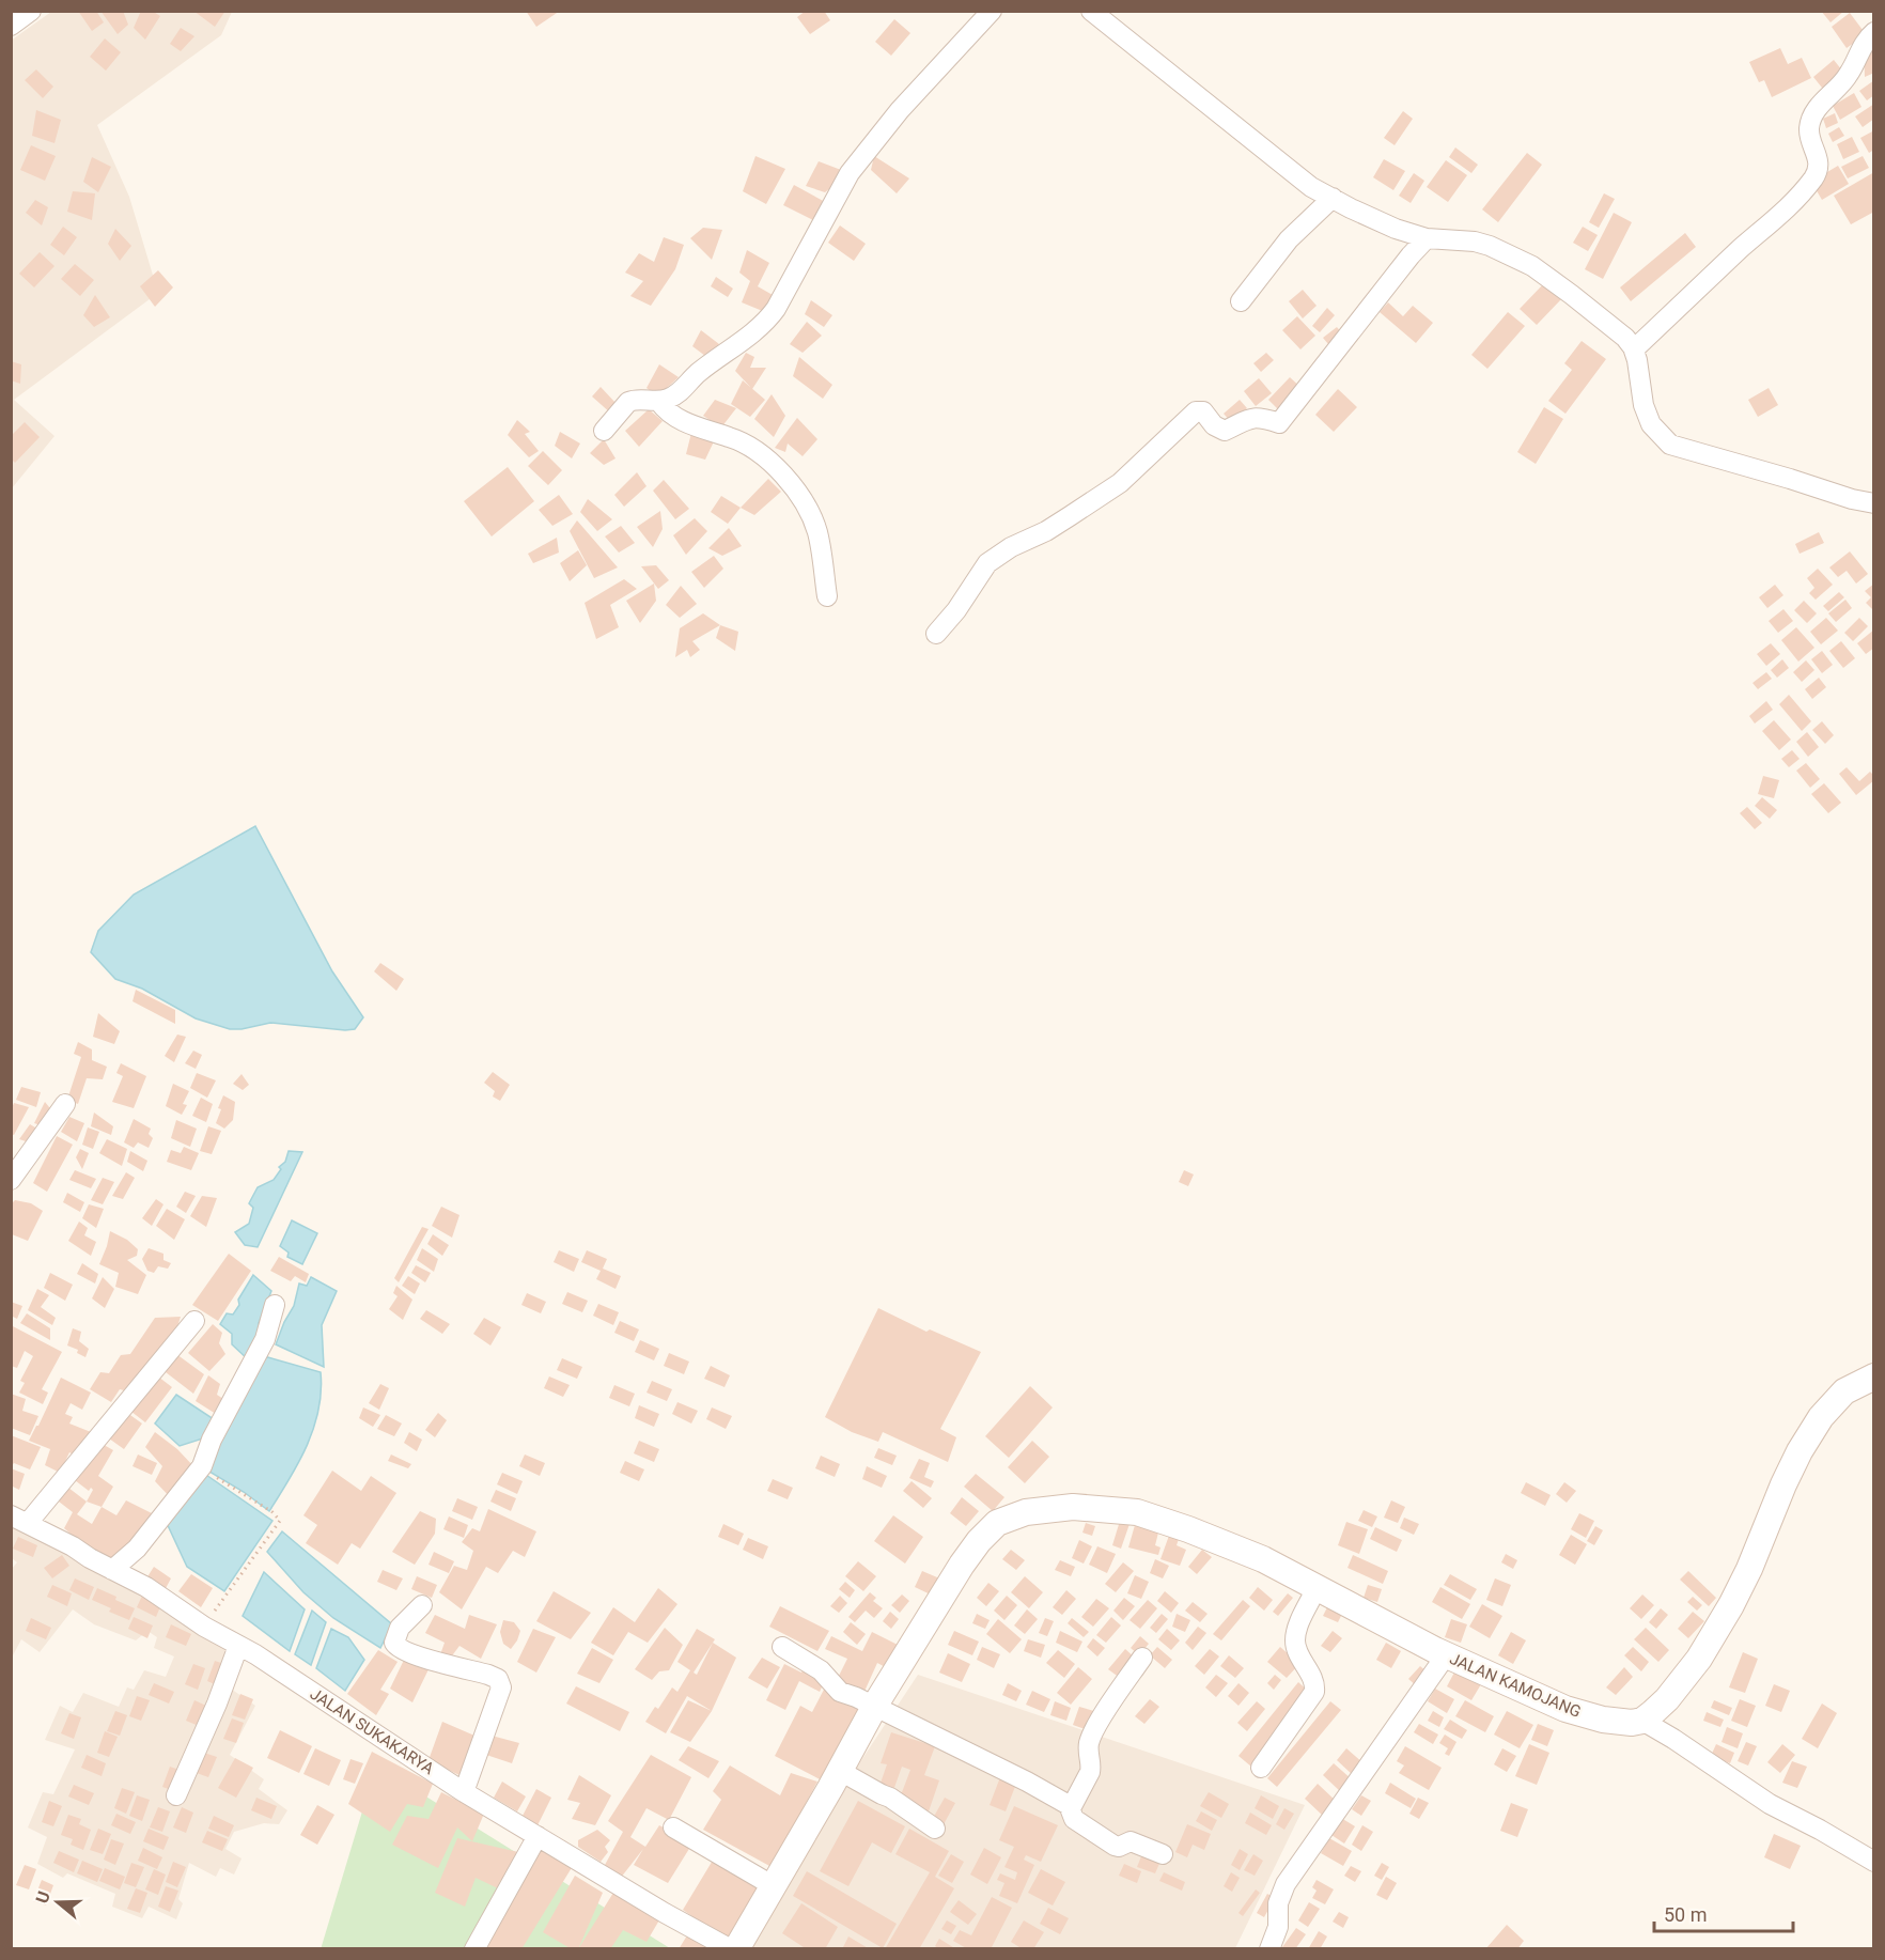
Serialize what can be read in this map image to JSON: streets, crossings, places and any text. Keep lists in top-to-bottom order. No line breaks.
{"streets":{"main road":["JALAN KAMOJANG"],"street":["JALAN SUKAKARYA"]},"scale_bar":"50 m","north":"left"}
